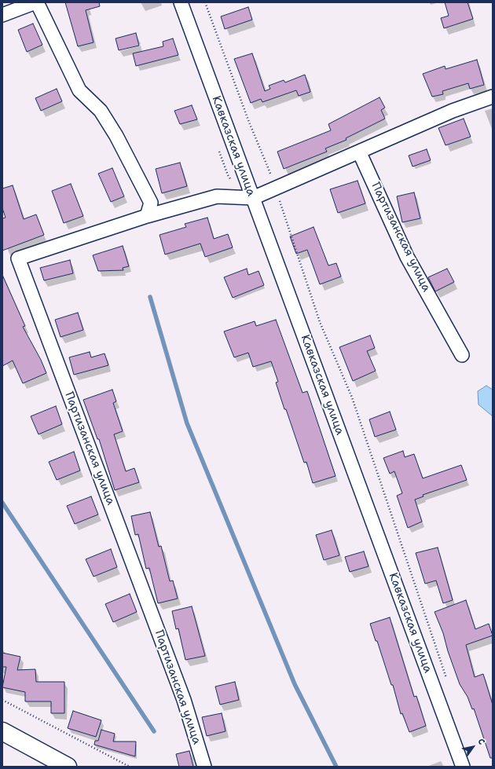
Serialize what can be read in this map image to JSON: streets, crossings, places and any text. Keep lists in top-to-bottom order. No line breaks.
{"streets":{"street":["Кавказская улица","Партизанская улица"]},"crossings":[["Кавказская улица","Партизанская улица"]],"north":"top right"}
